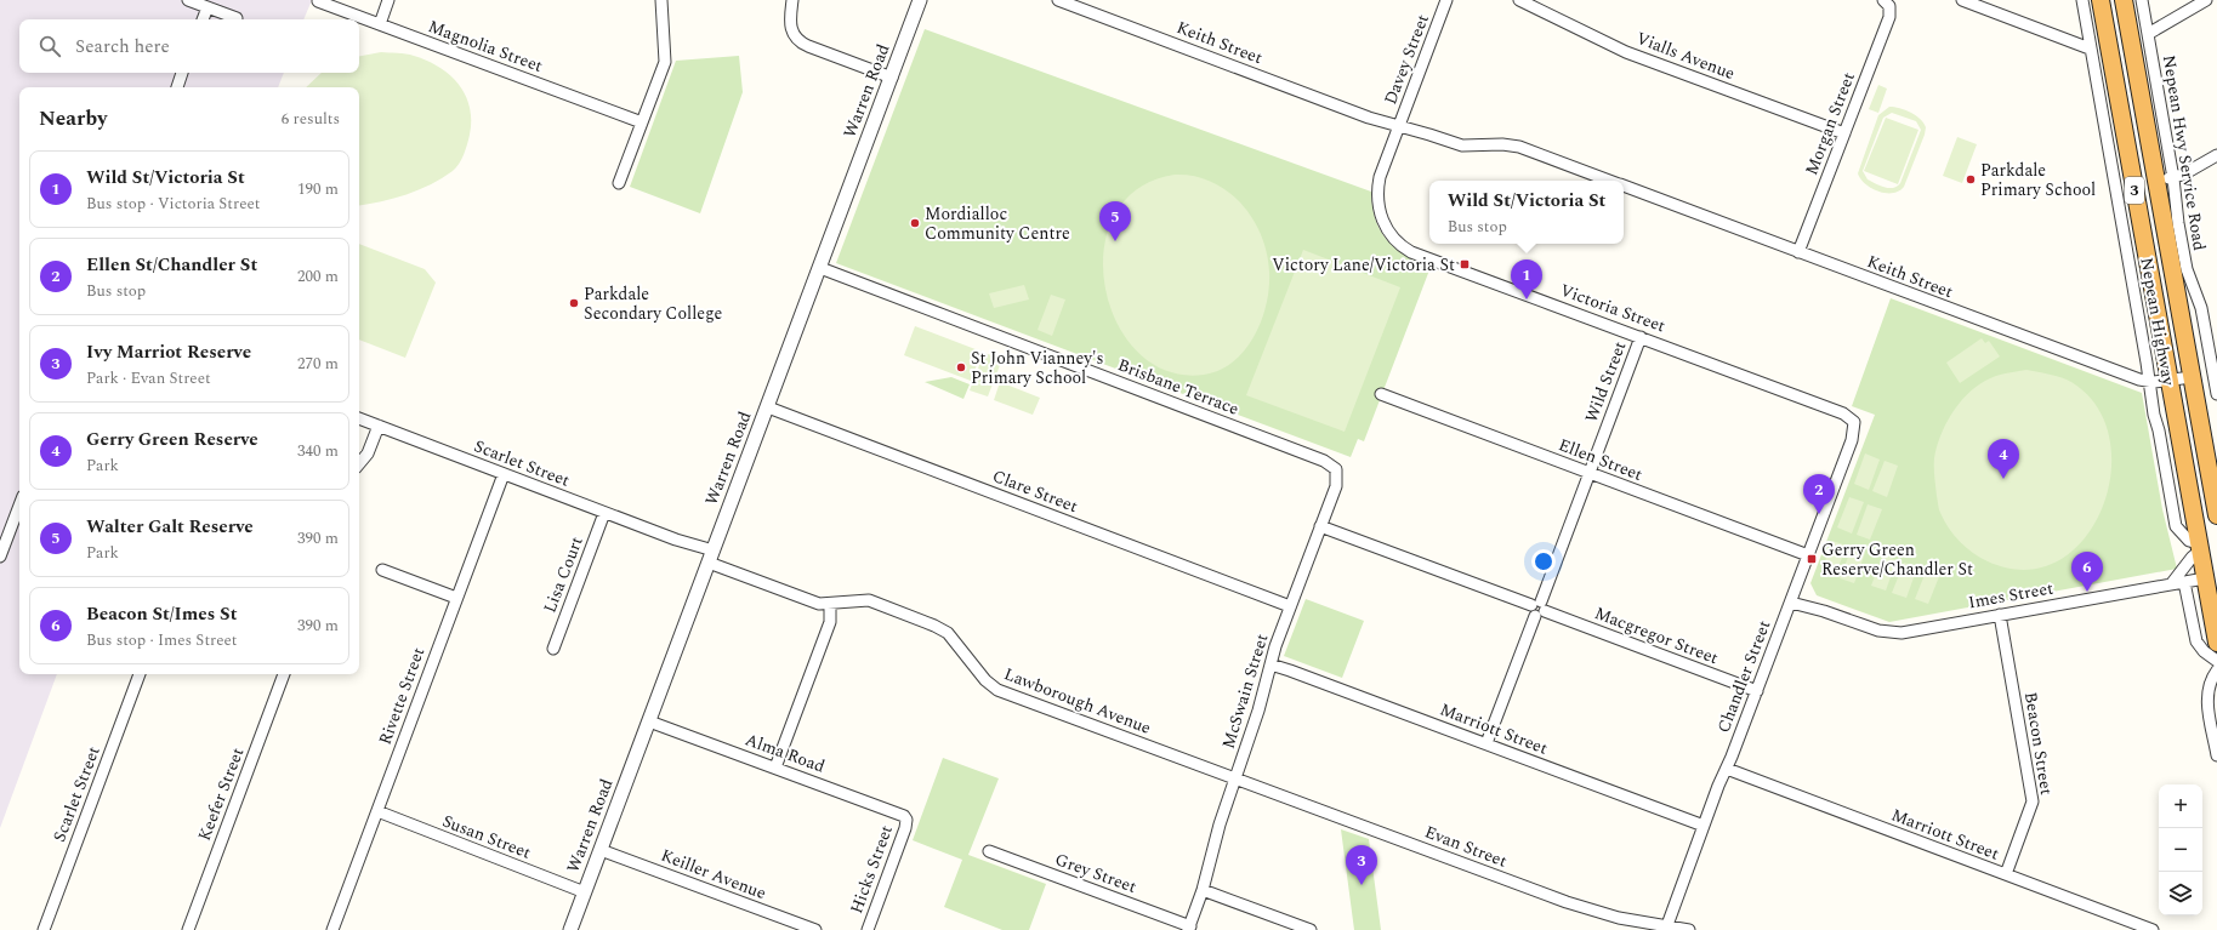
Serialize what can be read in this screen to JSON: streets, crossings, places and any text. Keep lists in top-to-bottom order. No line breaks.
{"streets":{"highway":["3","Nepean Highway"],"street":["Keith Street","Magnolia Street","Vialls Avenue","Davey Street","Warren Road","Morgan Street","Nepean Hwy Service Road","Victoria Street","Wild Street","Brisbane Terrace","Ellen Street","Scarlet Street","Clare Street","Lisa Court","Imes Street","Macgregor Street","Chandler Street","McSwain Street","Rivette Street","Lawborough Avenue","Marriott Street","Beacon Street","Alma Road","Keefer Street","Susan Street","Evan Street","Hicks Street","Grey Street","Keiller Avenue"]},"crossings":[["Keith Street","Davey Street"],["Keith Street","Morgan Street"],["Keith Street","Victoria Street"],["Keith Street","Nepean Highway"],["Vialls Avenue","Morgan Street"],["Davey Street","Victoria Street"],["Warren Road","Brisbane Terrace"],["Warren Road","Scarlet Street"],["Warren Road","Clare Street"],["Warren Road","Lawborough Avenue"],["Warren Road","Alma Road"],["Warren Road","Susan Street"],["Warren Road","Keiller Avenue"],["Victoria Street","Wild Street"],["Victoria Street","Chandler Street"],["Nepean Highway","Imes Street"],["Wild Street","Ellen Street"],["Wild Street","Macgregor Street"],["Wild Street","Marriott Street"],["Brisbane Terrace","McSwain Street"],["Ellen Street","Chandler Street"],["Scarlet Street","Lisa Court"],["Scarlet Street","Rivette Street"],["Scarlet Street","Lawborough Avenue"],["Clare Street","McSwain Street"],["Imes Street","Chandler Street"],["Imes Street","Beacon Street"],["Macgregor Street","Chandler Street"],["Macgregor Street","McSwain Street"],["Chandler Street","Marriott Street"],["Chandler Street","Evan Street"],["McSwain Street","Lawborough Avenue"],["McSwain Street","Marriott Street"],["McSwain Street","Evan Street"],["McSwain Street","Grey Street"],["Rivette Street","Susan Street"],["Lawborough Avenue","Evan Street"],["Marriott Street","Beacon Street"],["Alma Road","Hicks Street"]],"places":{"other":["Parkdale Primary School","Mordialloc Community Centre","Parkdale Secondary College","St John Vianney's Primary School"],"transit":["Victory Lane/Victoria St","Gerry Green Reserve/Chandler St"]},"page":{"search":"Search here","heading":["Nearby","6 results"],"list":[{"mark":"1","name":"Wild St/Victoria St","note":"Bus stop · Victoria Street","value":"190 m"},{"mark":"2","name":"Ellen St/Chandler St","note":"Bus stop","value":"200 m"},{"mark":"3","name":"Ivy Marriot Reserve","note":"Park · Evan Street","value":"270 m"},{"mark":"4","name":"Gerry Green Reserve","note":"Park","value":"340 m"},{"mark":"5","name":"Walter Galt Reserve","note":"Park","value":"390 m"},{"mark":"6","name":"Beacon St/Imes St","note":"Bus stop · Imes Street","value":"390 m"}],"popup":["Wild St/Victoria St","Bus stop"],"pins":["5","1","4","2","6","3"],"map_buttons":["+","−"]}}
